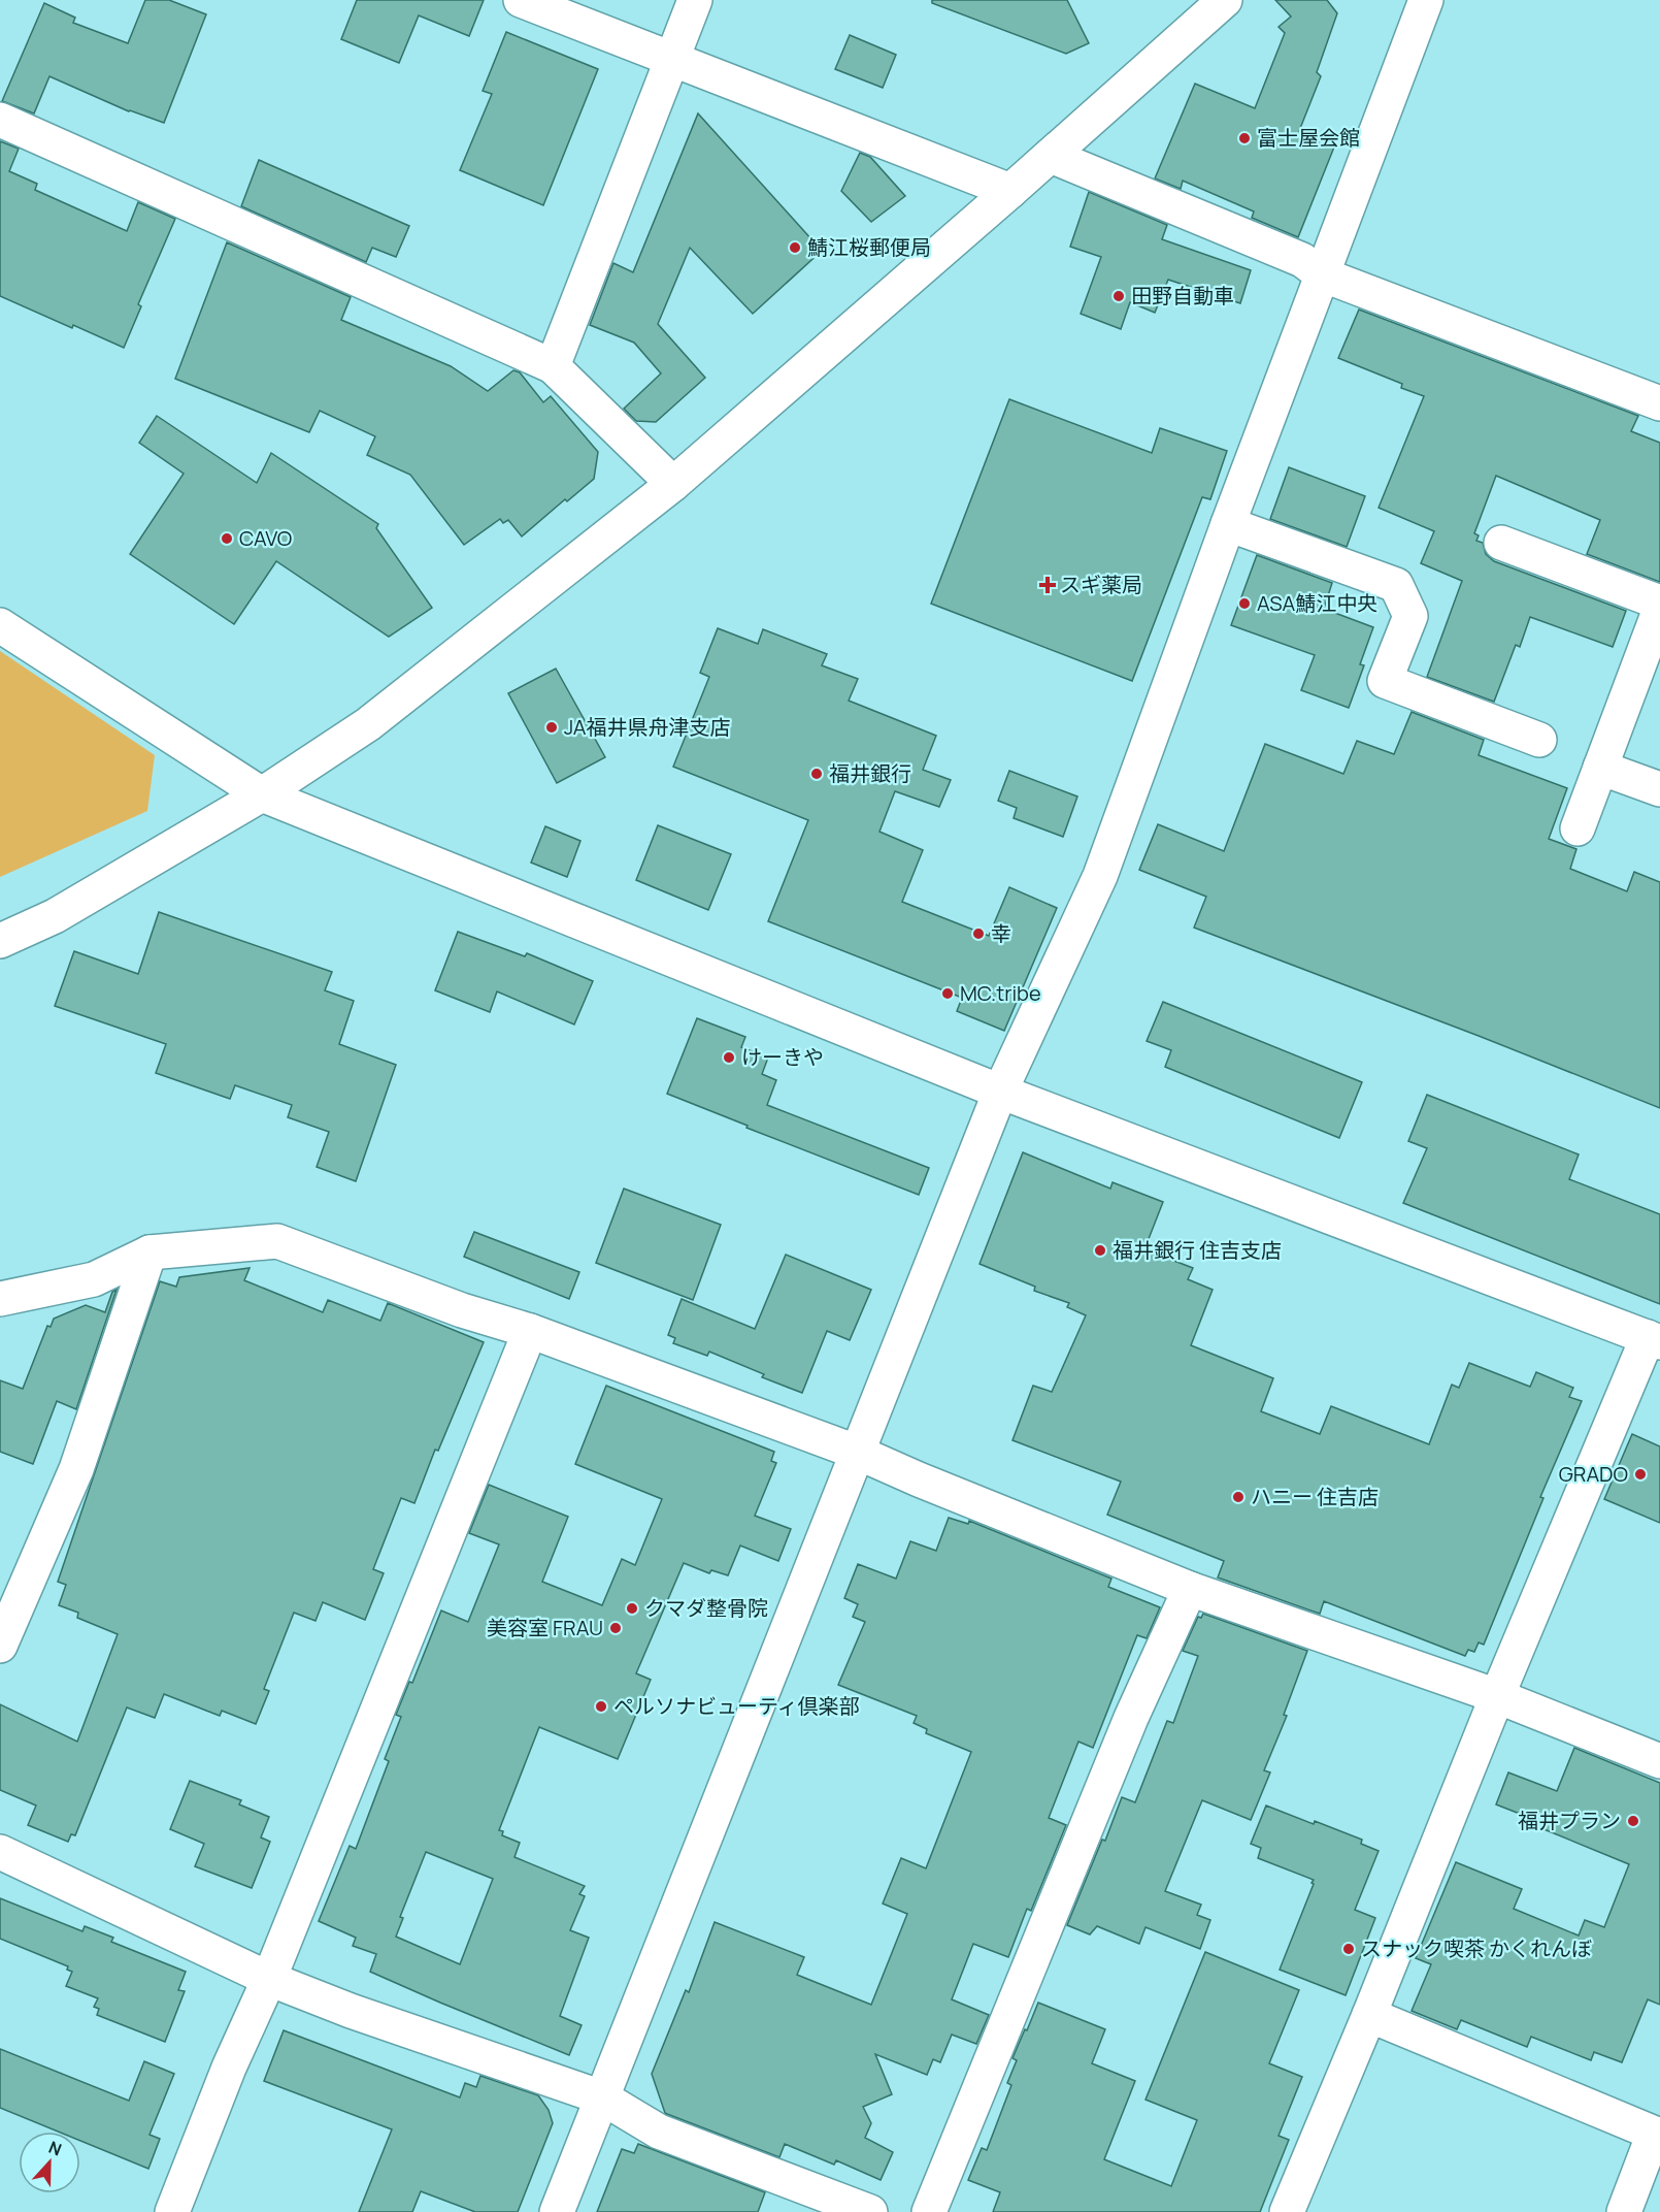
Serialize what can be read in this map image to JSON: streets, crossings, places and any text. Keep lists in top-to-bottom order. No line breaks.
{"places":{"other":["富士屋会館","鯖江桜郵便局","田野自動車","CAVO","ASA鯖江中央","JA福井県舟津支店","福井銀行","幸","MC.tribe","けーきや","福井銀行 住吉支店","GRADO","ハニー 住吉店","クマダ整骨院","美容室 FRAU","ペルソナビューティ倶楽部","福井プラン","スナック喫茶 かくれんぼ"],"health":["スギ薬局"]},"north":"top"}
